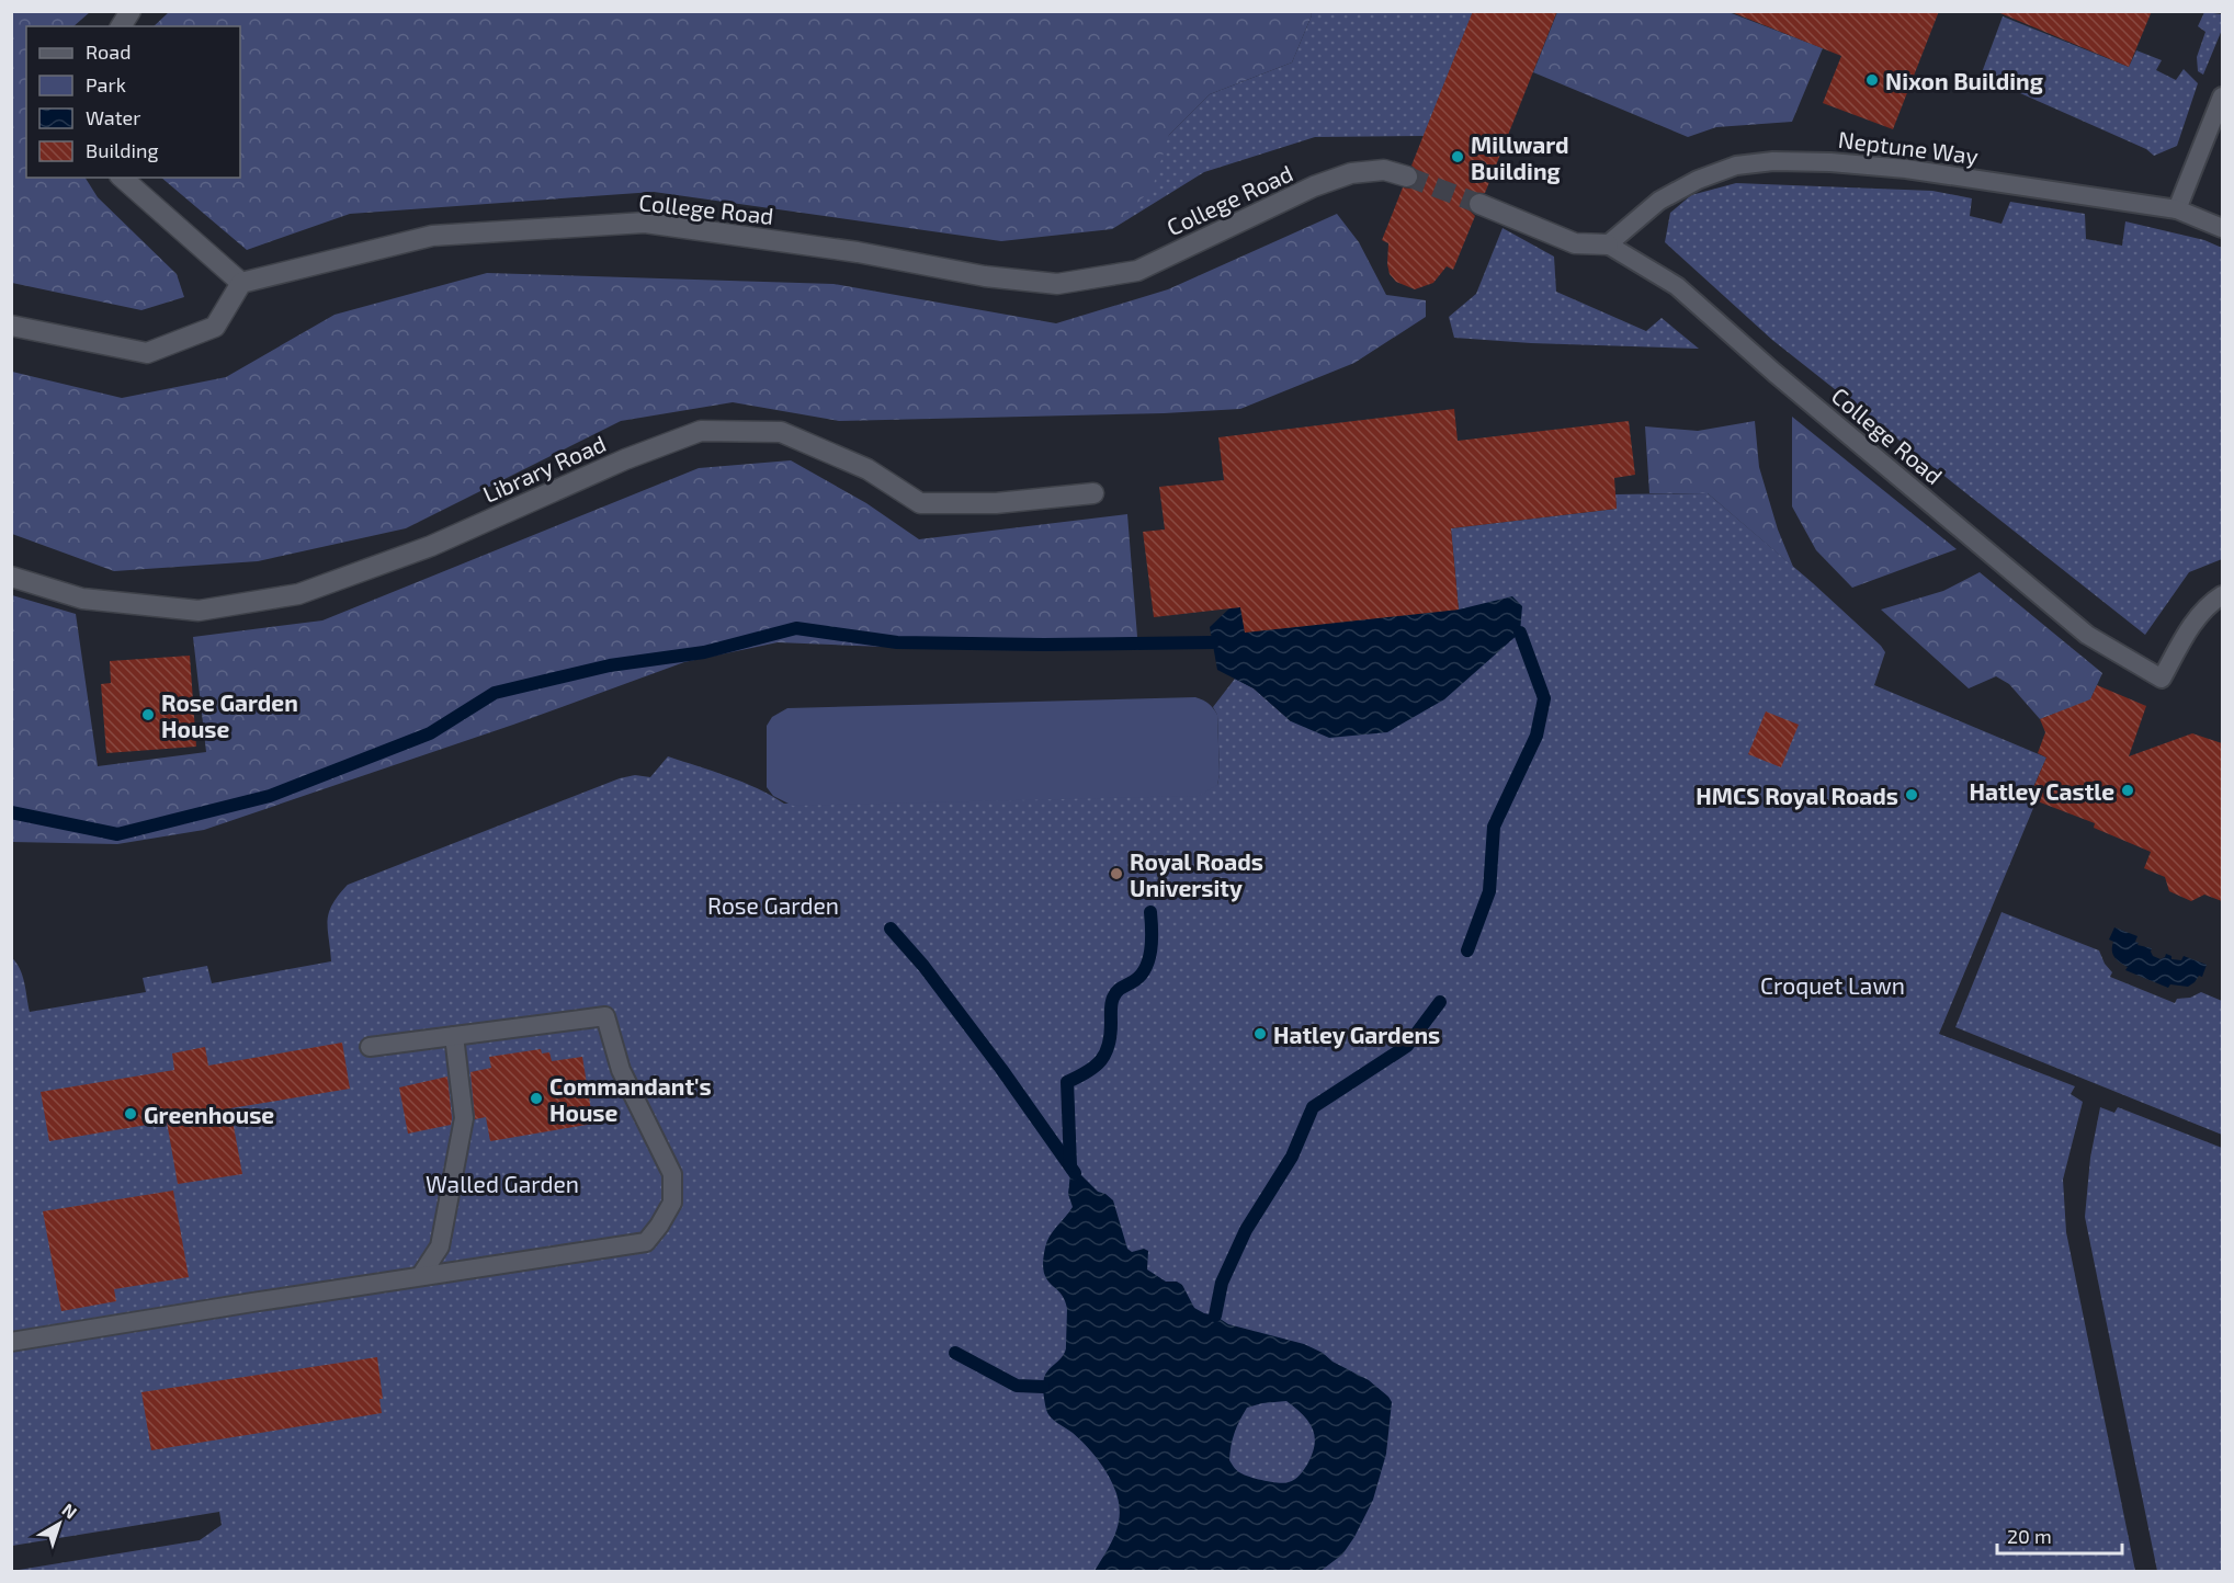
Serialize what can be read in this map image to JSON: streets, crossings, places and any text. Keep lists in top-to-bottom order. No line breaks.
{"streets":{"street":["College Road","Library Road"],"lane":["Neptune Way"]},"crossings":[["Neptune Way","College Road"]],"parks":["Rose Garden","Croquet Lawn","Walled Garden"],"places":["Nixon Building","Millward Building","Rose Garden House","Hatley Castle","HMCS Royal Roads","Royal Roads University","Hatley Gardens","Commandant's House","Greenhouse"],"legend":["Road","Park","Water","Building"],"scale_bar":"20 m","north":"top right"}
